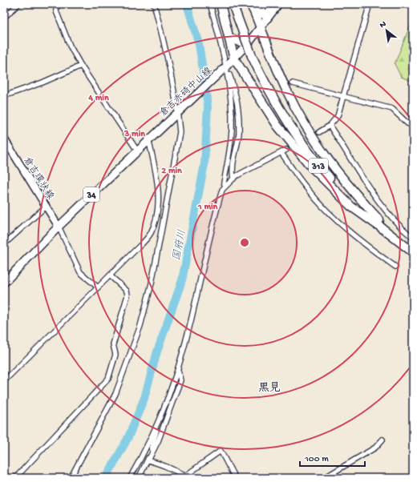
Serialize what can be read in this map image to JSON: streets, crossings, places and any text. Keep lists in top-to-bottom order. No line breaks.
{"streets":{"highway":["313"],"main road":["倉吉赤碕中山線","倉吉環状線","34"]},"crossings":[["倉吉赤碕中山線","倉吉環状線"]],"districts":["黒見"],"water":["国府川"],"scale_bar":"100 m","north":"top left","rings":["4 min","3 min","2 min","1 min"]}
